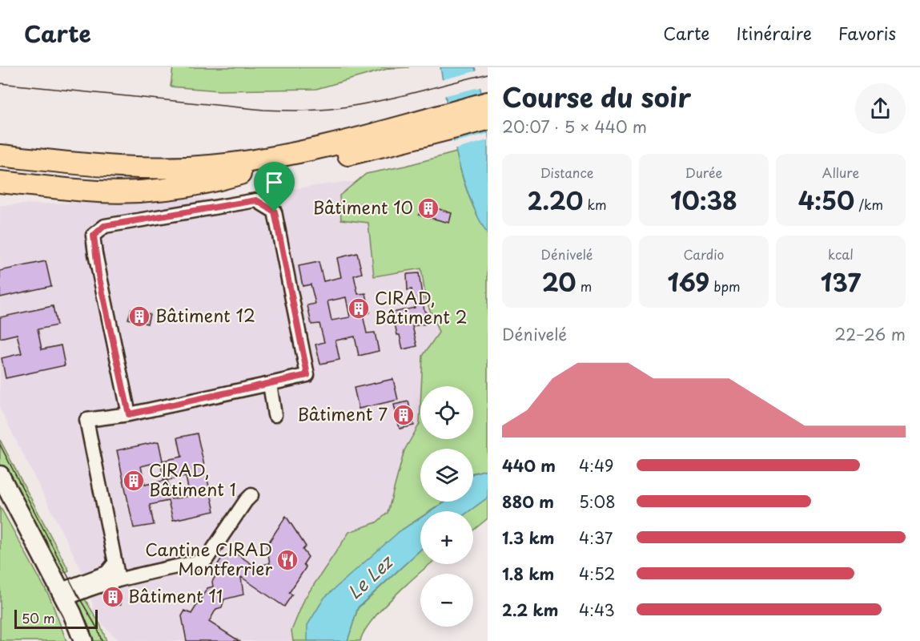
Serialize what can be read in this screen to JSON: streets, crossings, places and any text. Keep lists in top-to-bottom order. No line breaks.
{"water":["Le Lez"],"places":{"building":["Bâtiment 10","CIRAD, Bâtiment 2","Bâtiment 12","Bâtiment 7","CIRAD, Bâtiment 1","Bâtiment 11"],"restaurant":["Cantine CIRAD Montferrier"]},"scale_bar":"50 m","page":{"header":"Carte","nav":["Carte","Itinéraire","Favoris"],"heading":["Course du soir","20:07 · 5 × 440 m"],"stats":[["Distance","2.20 km"],["Durée","10:38"],["Allure","4:50 /km"],["Dénivelé","20 m"],["Cardio","169 bpm"],["kcal","137"]],"chart":["Dénivelé","22–26 m"],"map_buttons":["+","−"],"list":[{"name":"440 m","note":"4:49"},{"name":"880 m","note":"5:08"},{"name":"1.3 km","note":"4:37"},{"name":"1.8 km","note":"4:52"},{"name":"2.2 km","note":"4:43"}],"scale":"50 m"}}
